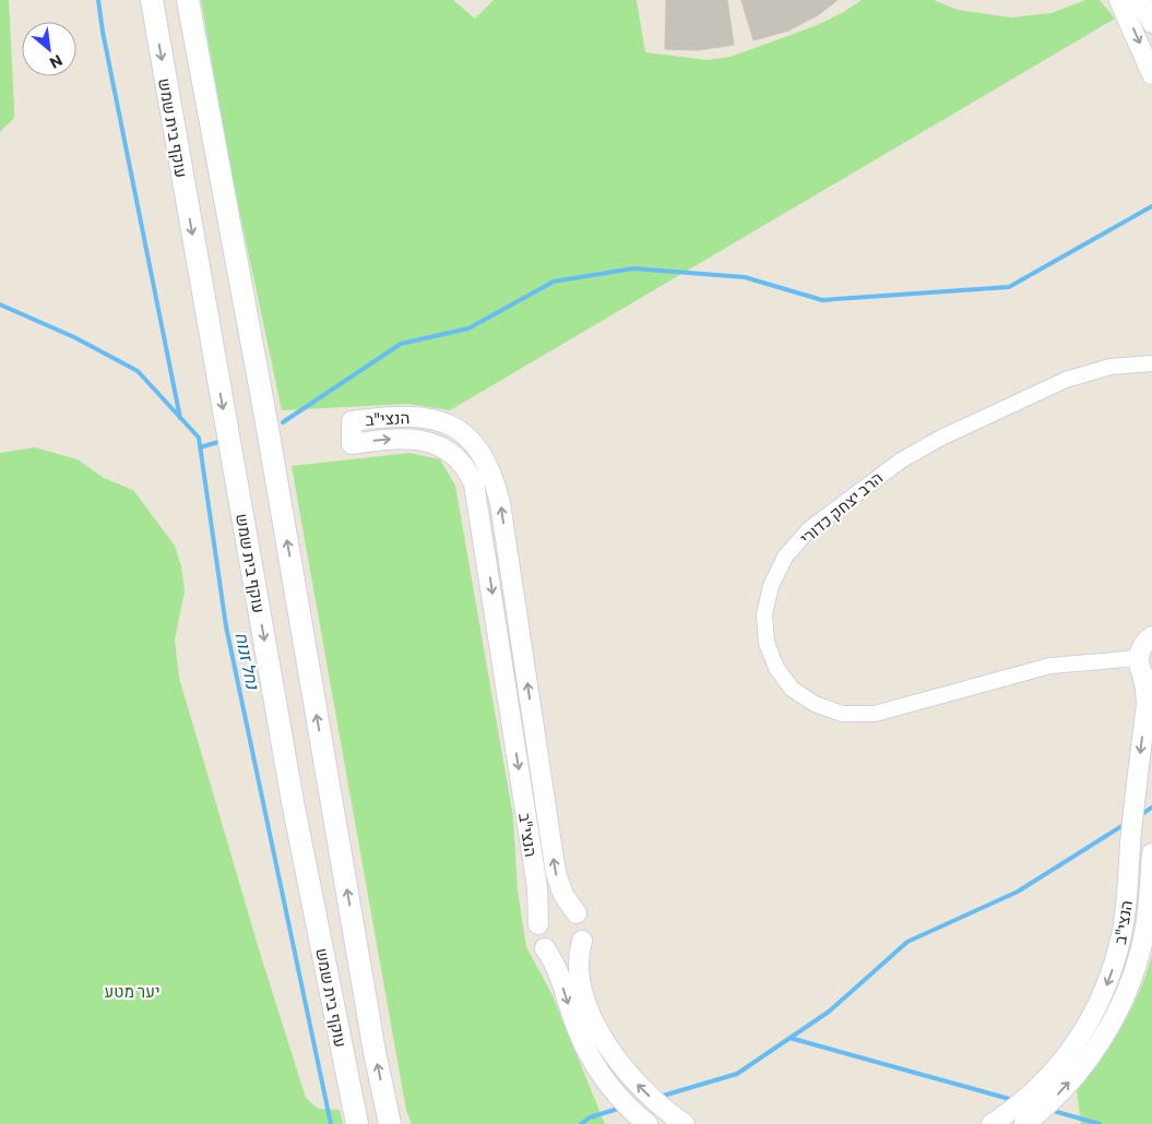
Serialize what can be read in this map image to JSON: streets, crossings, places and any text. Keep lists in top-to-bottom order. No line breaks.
{"streets":{"main road":["עוקף בית שמש"],"street":["הנצי\"ב","הרב יצחק כדורי"]},"crossings":[["הנצי\"ב","הרב יצחק כדורי"]],"water":["נחל זנוח"],"parks":["יער מטע"],"north":"bottom right"}
